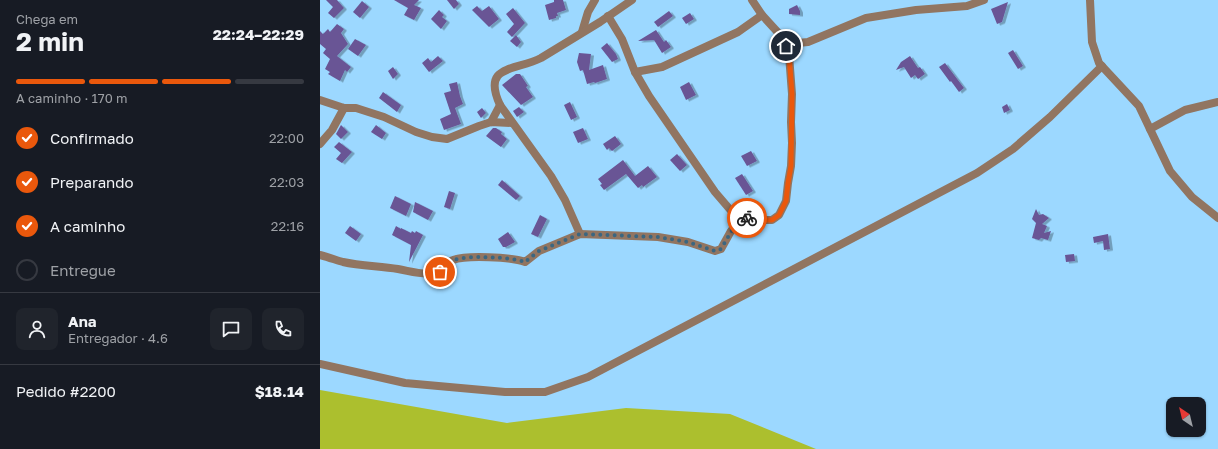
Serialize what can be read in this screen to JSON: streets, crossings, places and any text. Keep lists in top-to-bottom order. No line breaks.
{"north":"top left","page":{"heading":["2 min","Chega em","22:24–22:29"],"panel":["Ana","Entregador · 4.6","Pedido #2200","$18.14"],"bar":"A caminho · 170 m","list":[["Confirmado","22:00"],["Preparando","22:03"],["A caminho","22:16"],"Entregue"]}}
